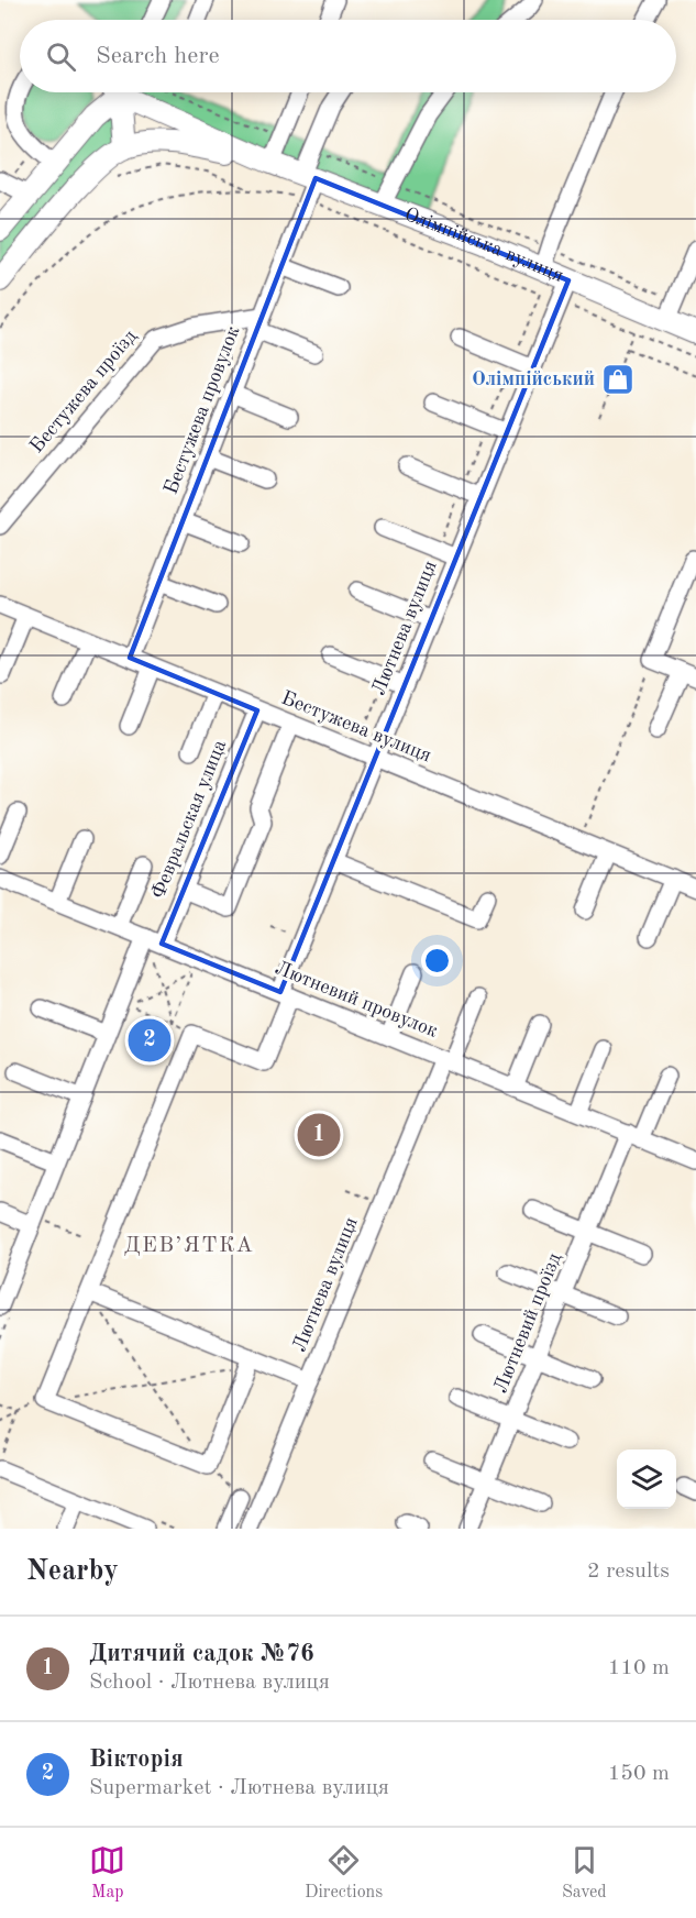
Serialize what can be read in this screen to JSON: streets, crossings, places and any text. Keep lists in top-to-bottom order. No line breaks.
{"streets":{"main road":["Олімпійська вулиця"],"street":["Бестужева проїзд","Бестужева провулок","Лютнева вулиця","Бестужева вулиця","Февральская улица","Лютневий провулок","Лютневий проїзд"]},"crossings":[["Олімпійська вулиця","Бестужева провулок"],["Олімпійська вулиця","Лютнева вулиця"],["Бестужева проїзд","Бестужева провулок"],["Бестужева провулок","Бестужева вулиця"],["Лютнева вулиця","Бестужева вулиця"],["Лютнева вулиця","Лютневий провулок"],["Бестужева вулиця","Февральская улица"],["Февральская улица","Лютневий провулок"],["Лютневий провулок","Лютневий проїзд"]],"districts":["ДЕВ’ЯТКА"],"places":{"shop":["Олімпійський"]},"page":{"search":"Search here","pins":["2","1"],"heading":["Nearby","2 results"],"list":[{"mark":"1","name":"Дитячий садок №76","note":"School · Лютнева вулиця","value":"110 m"},{"mark":"2","name":"Вікторія","note":"Supermarket · Лютнева вулиця","value":"150 m"}],"nav":["Map","Directions","Saved"]}}
